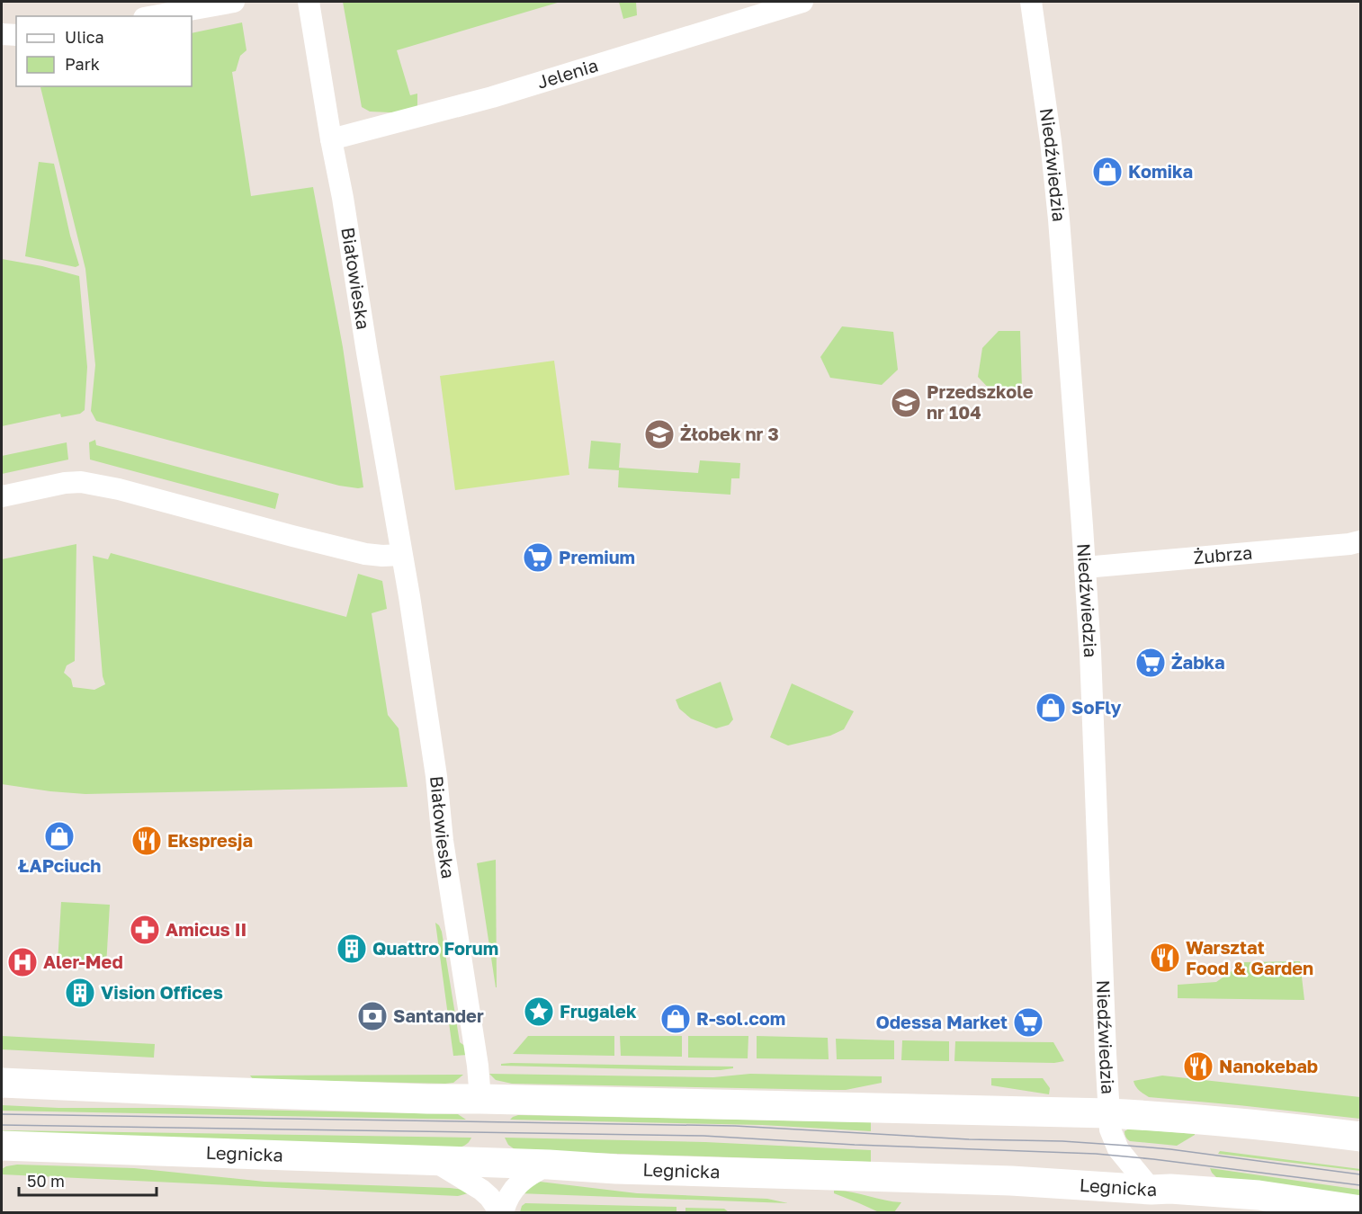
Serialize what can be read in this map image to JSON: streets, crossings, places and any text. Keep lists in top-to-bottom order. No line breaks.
{"streets":{"main road":["Legnicka"],"street":["Jelenia","Niedźwiedzia","Białowieska","Żubrza"]},"crossings":[["Jelenia","Białowieska"],["Niedźwiedzia","Żubrza"],["Niedźwiedzia","Legnicka"]],"places":{"shop":["Komika","SoFly","ŁAPciuch","R-sol.com"],"school or university":["Przedszkole nr 104","Żłobek nr 3"],"supermarket":["Premium","Żabka","Odessa Market"],"restaurant":["Ekspresja","Warsztat Food & Garden","Nanokebab"],"pharmacy":["Amicus II"],"building":["Quattro Forum","Vision Offices"],"hospital":["Aler-Med"],"place":["Frugalek"],"bank":["Santander"]},"legend":["Ulica","Park"],"scale_bar":"50 m"}
